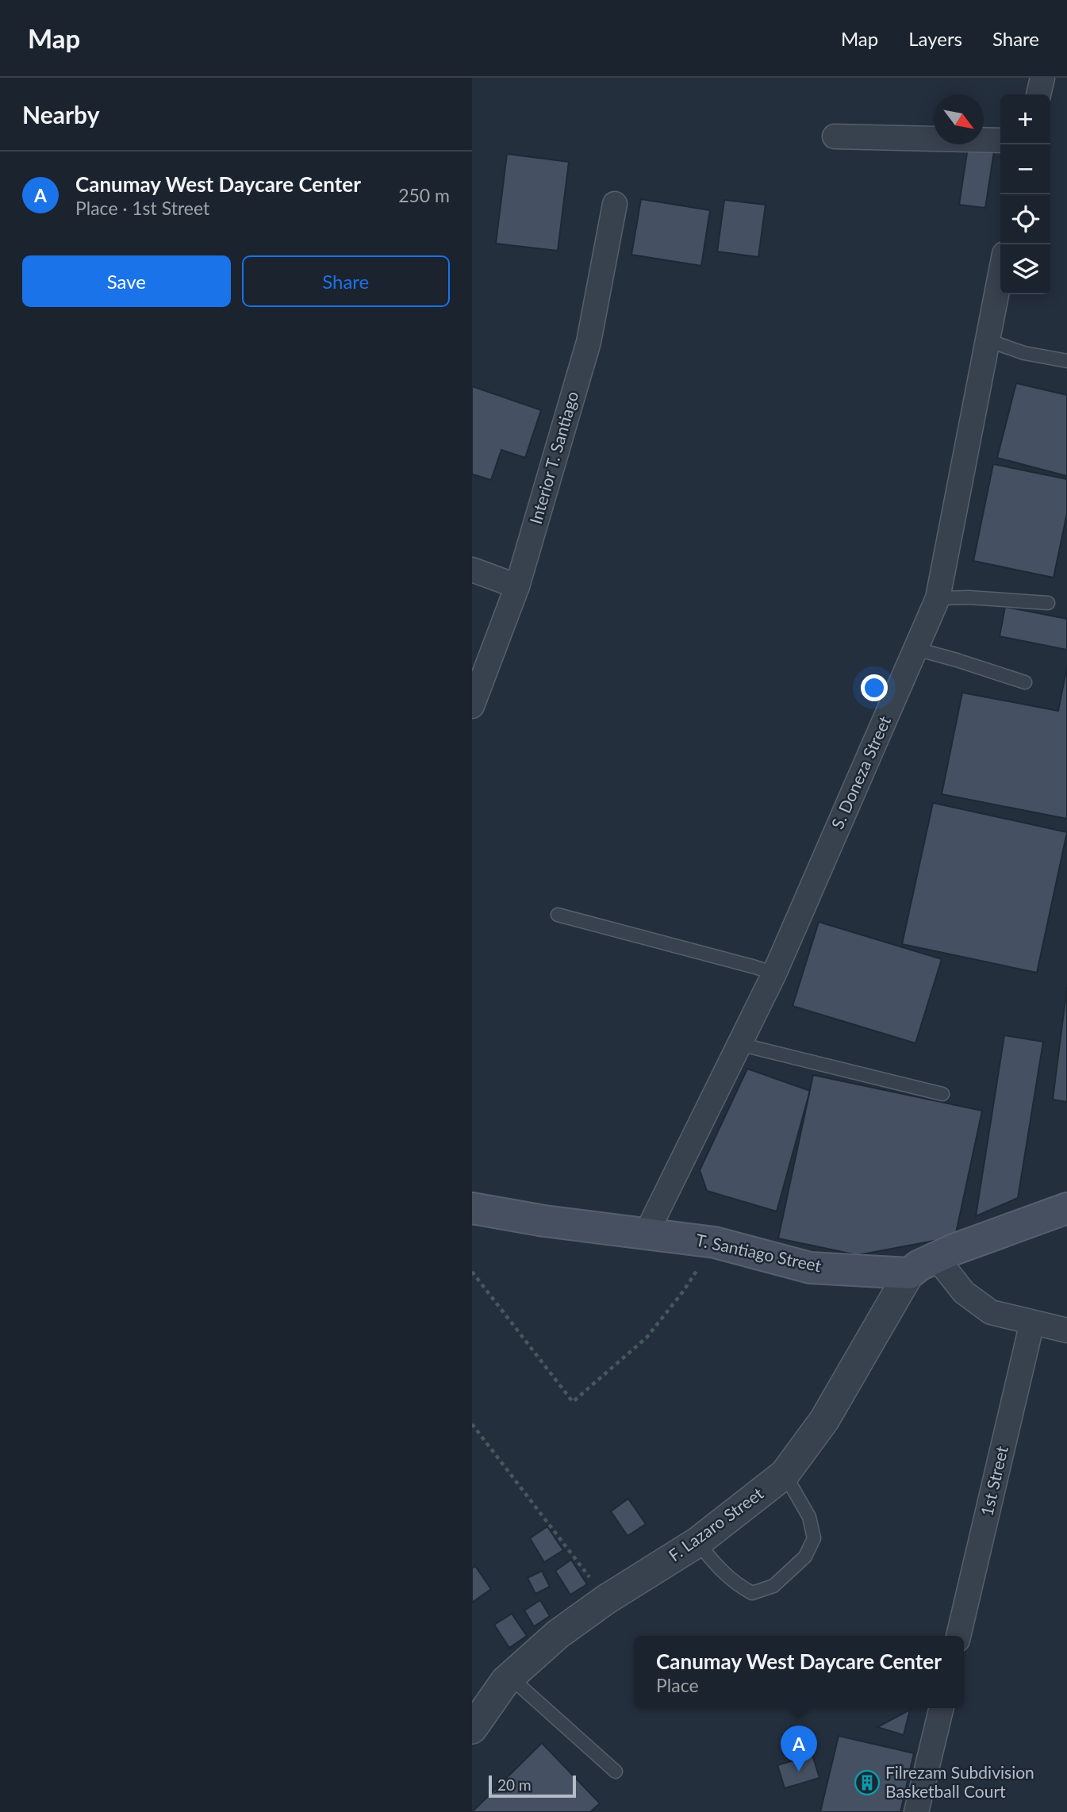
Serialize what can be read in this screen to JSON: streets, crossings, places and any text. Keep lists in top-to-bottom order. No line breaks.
{"streets":{"main road":["T. Santiago Street"],"street":["Interior T. Santiago","S. Doneza Street","1st Street","F. Lazaro Street"]},"crossings":[["S. Doneza Street","T. Santiago Street"],["T. Santiago Street","F. Lazaro Street"]],"places":{"building":["Filrezam Subdivision Basketball Court"]},"scale_bar":"20 m","north":"bottom right","page":{"header":"Map","nav":["Map","Layers","Share"],"heading":"Nearby","map_buttons":["+","−"],"list":[{"mark":"A","name":"Canumay West Daycare Center","note":"Place · 1st Street","value":"250 m"}],"buttons":["Save","Share"],"popup":["Canumay West Daycare Center","Place"],"pins":"A","scale":"20 m"}}
